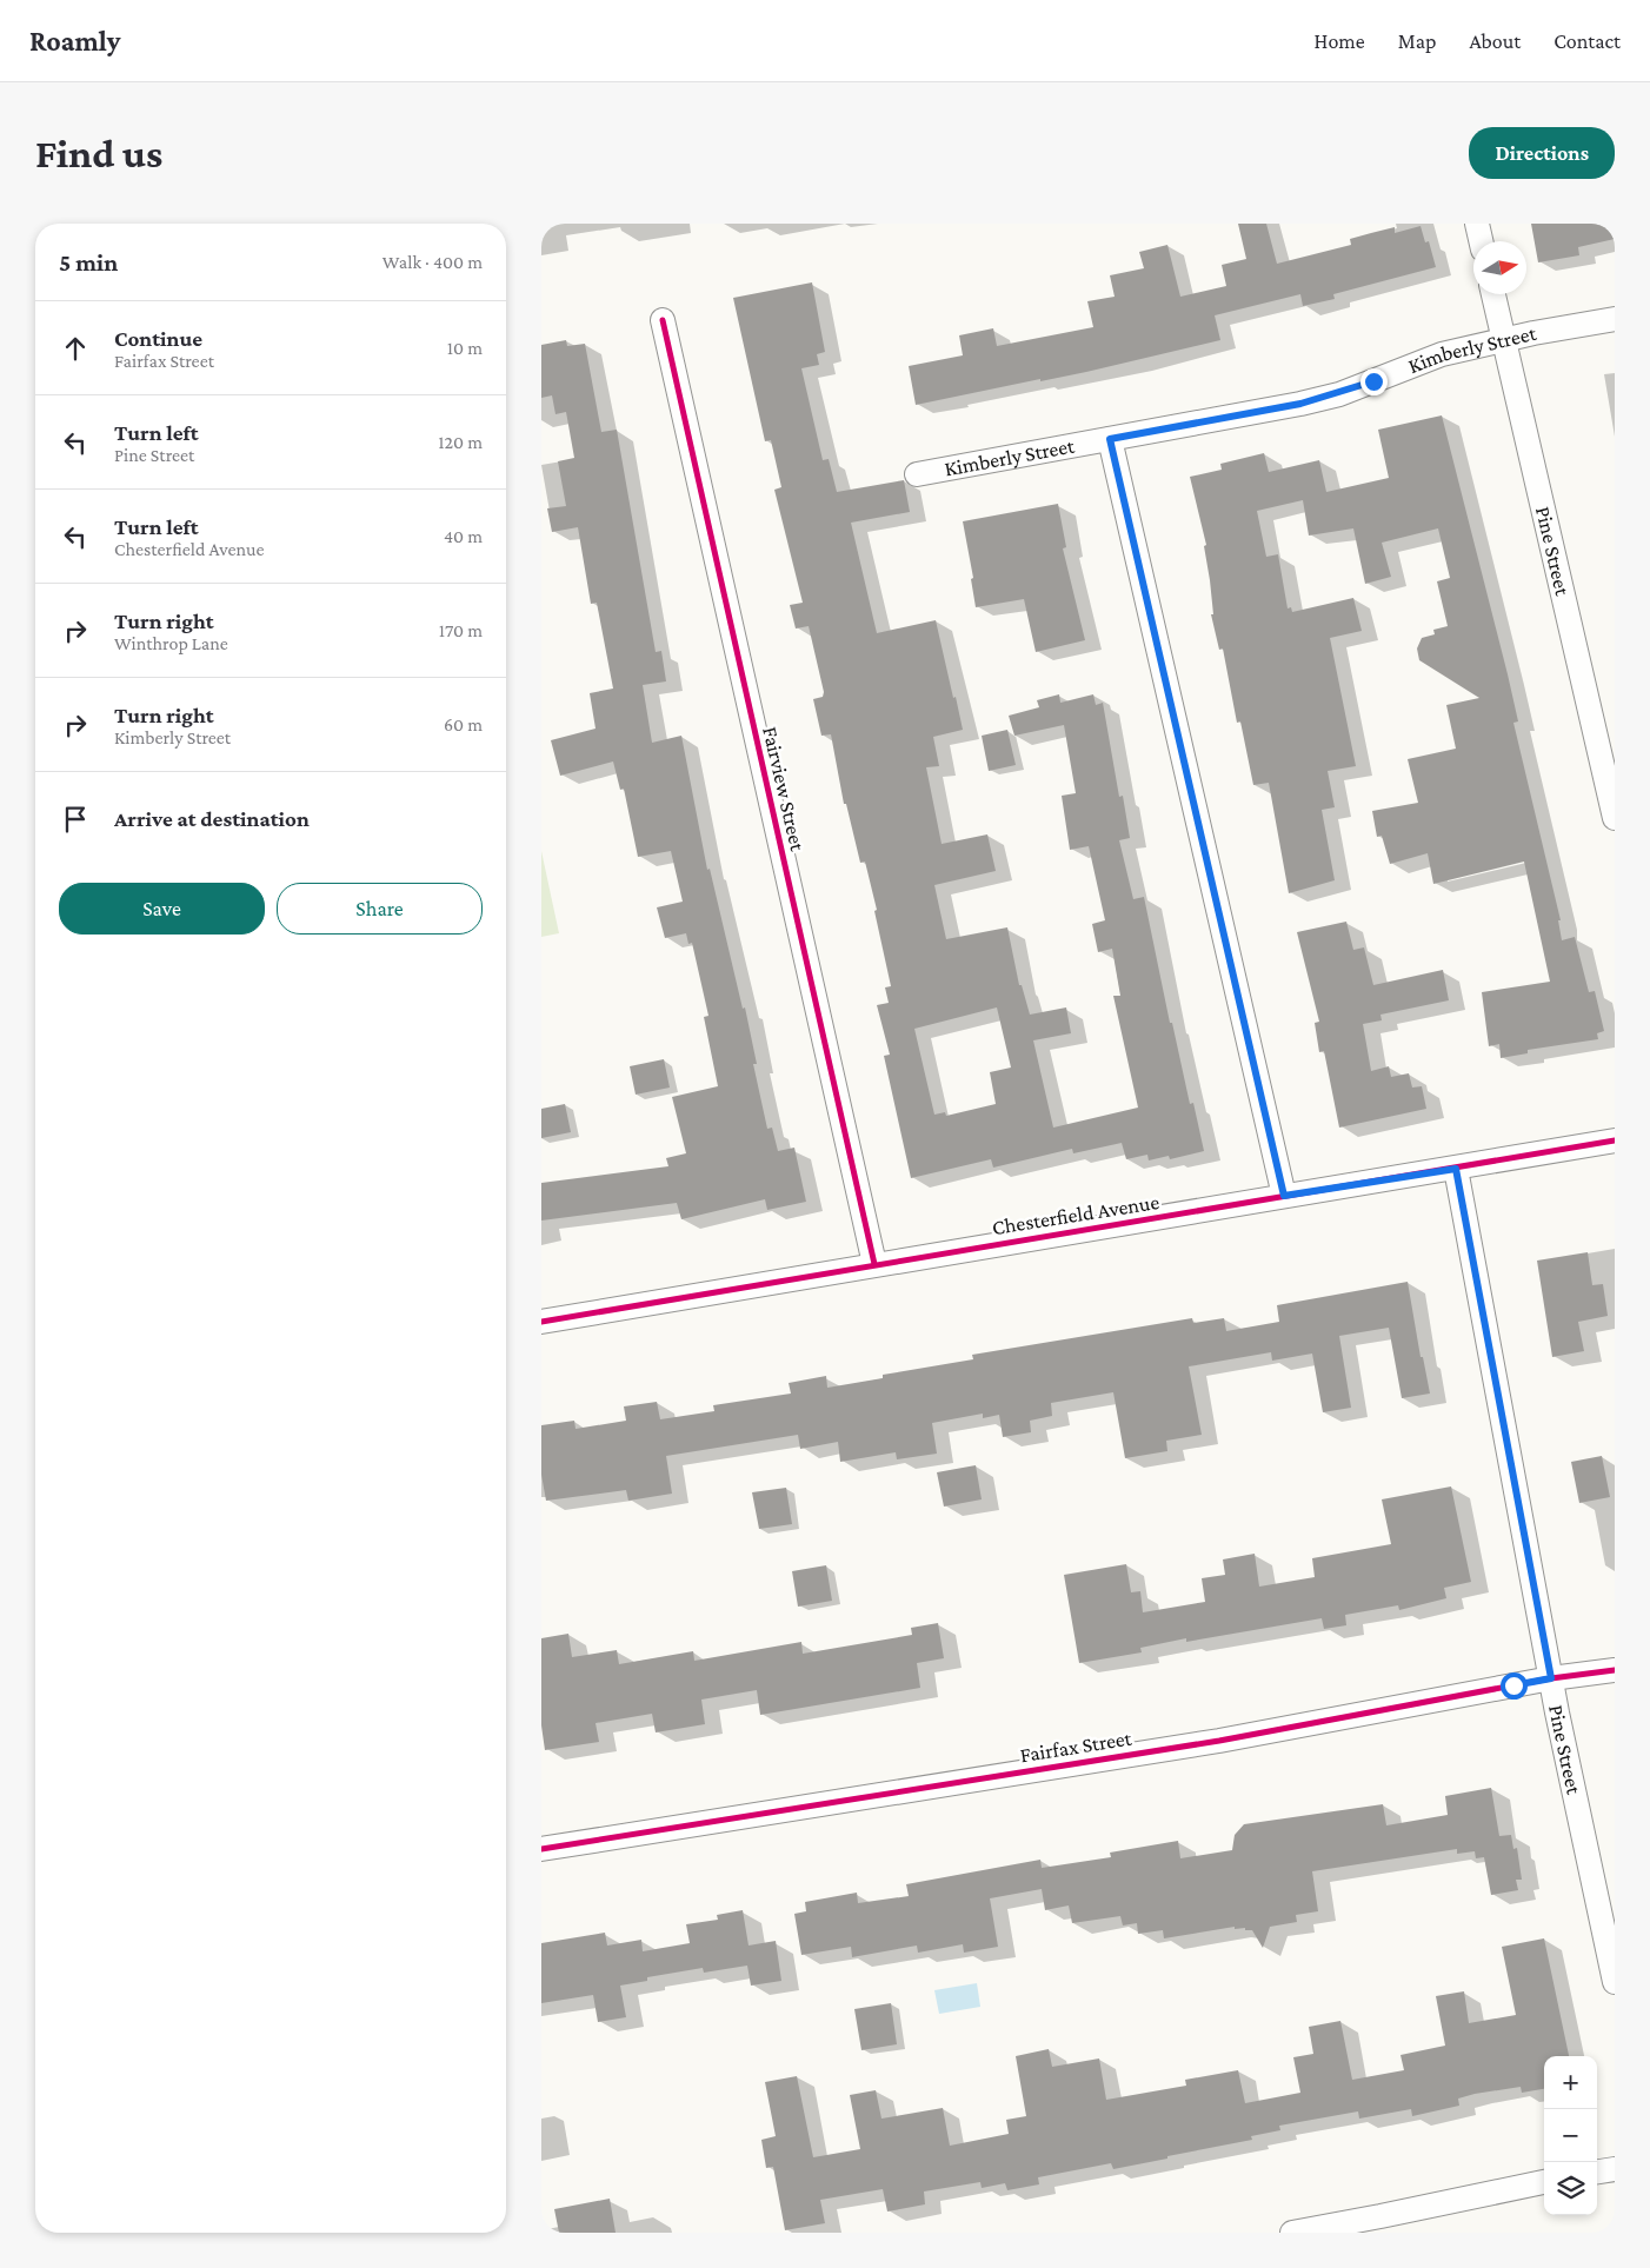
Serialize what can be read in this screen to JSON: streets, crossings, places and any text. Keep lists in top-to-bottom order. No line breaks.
{"streets":{"street":["Kimberly Street","Pine Street","Fairview Street","Chesterfield Avenue","Fairfax Street"]},"crossings":[["Kimberly Street","Pine Street"],["Pine Street","Chesterfield Avenue"],["Pine Street","Fairfax Street"],["Fairview Street","Chesterfield Avenue"]],"north":"right","page":{"header":"Roamly","nav":["Home","Map","About","Contact"],"buttons":["Directions",["Save","Share"]],"title":"Find us","heading":["5 min","Walk · 400 m"],"list":[["Continue","Fairfax Street","10 m"],["Turn left","Pine Street","120 m"],["Turn left","Chesterfield Avenue","40 m"],["Turn right","Winthrop Lane","170 m"],["Turn right","Kimberly Street","60 m"],"Arrive at destination"],"map_buttons":["+","−"]}}
